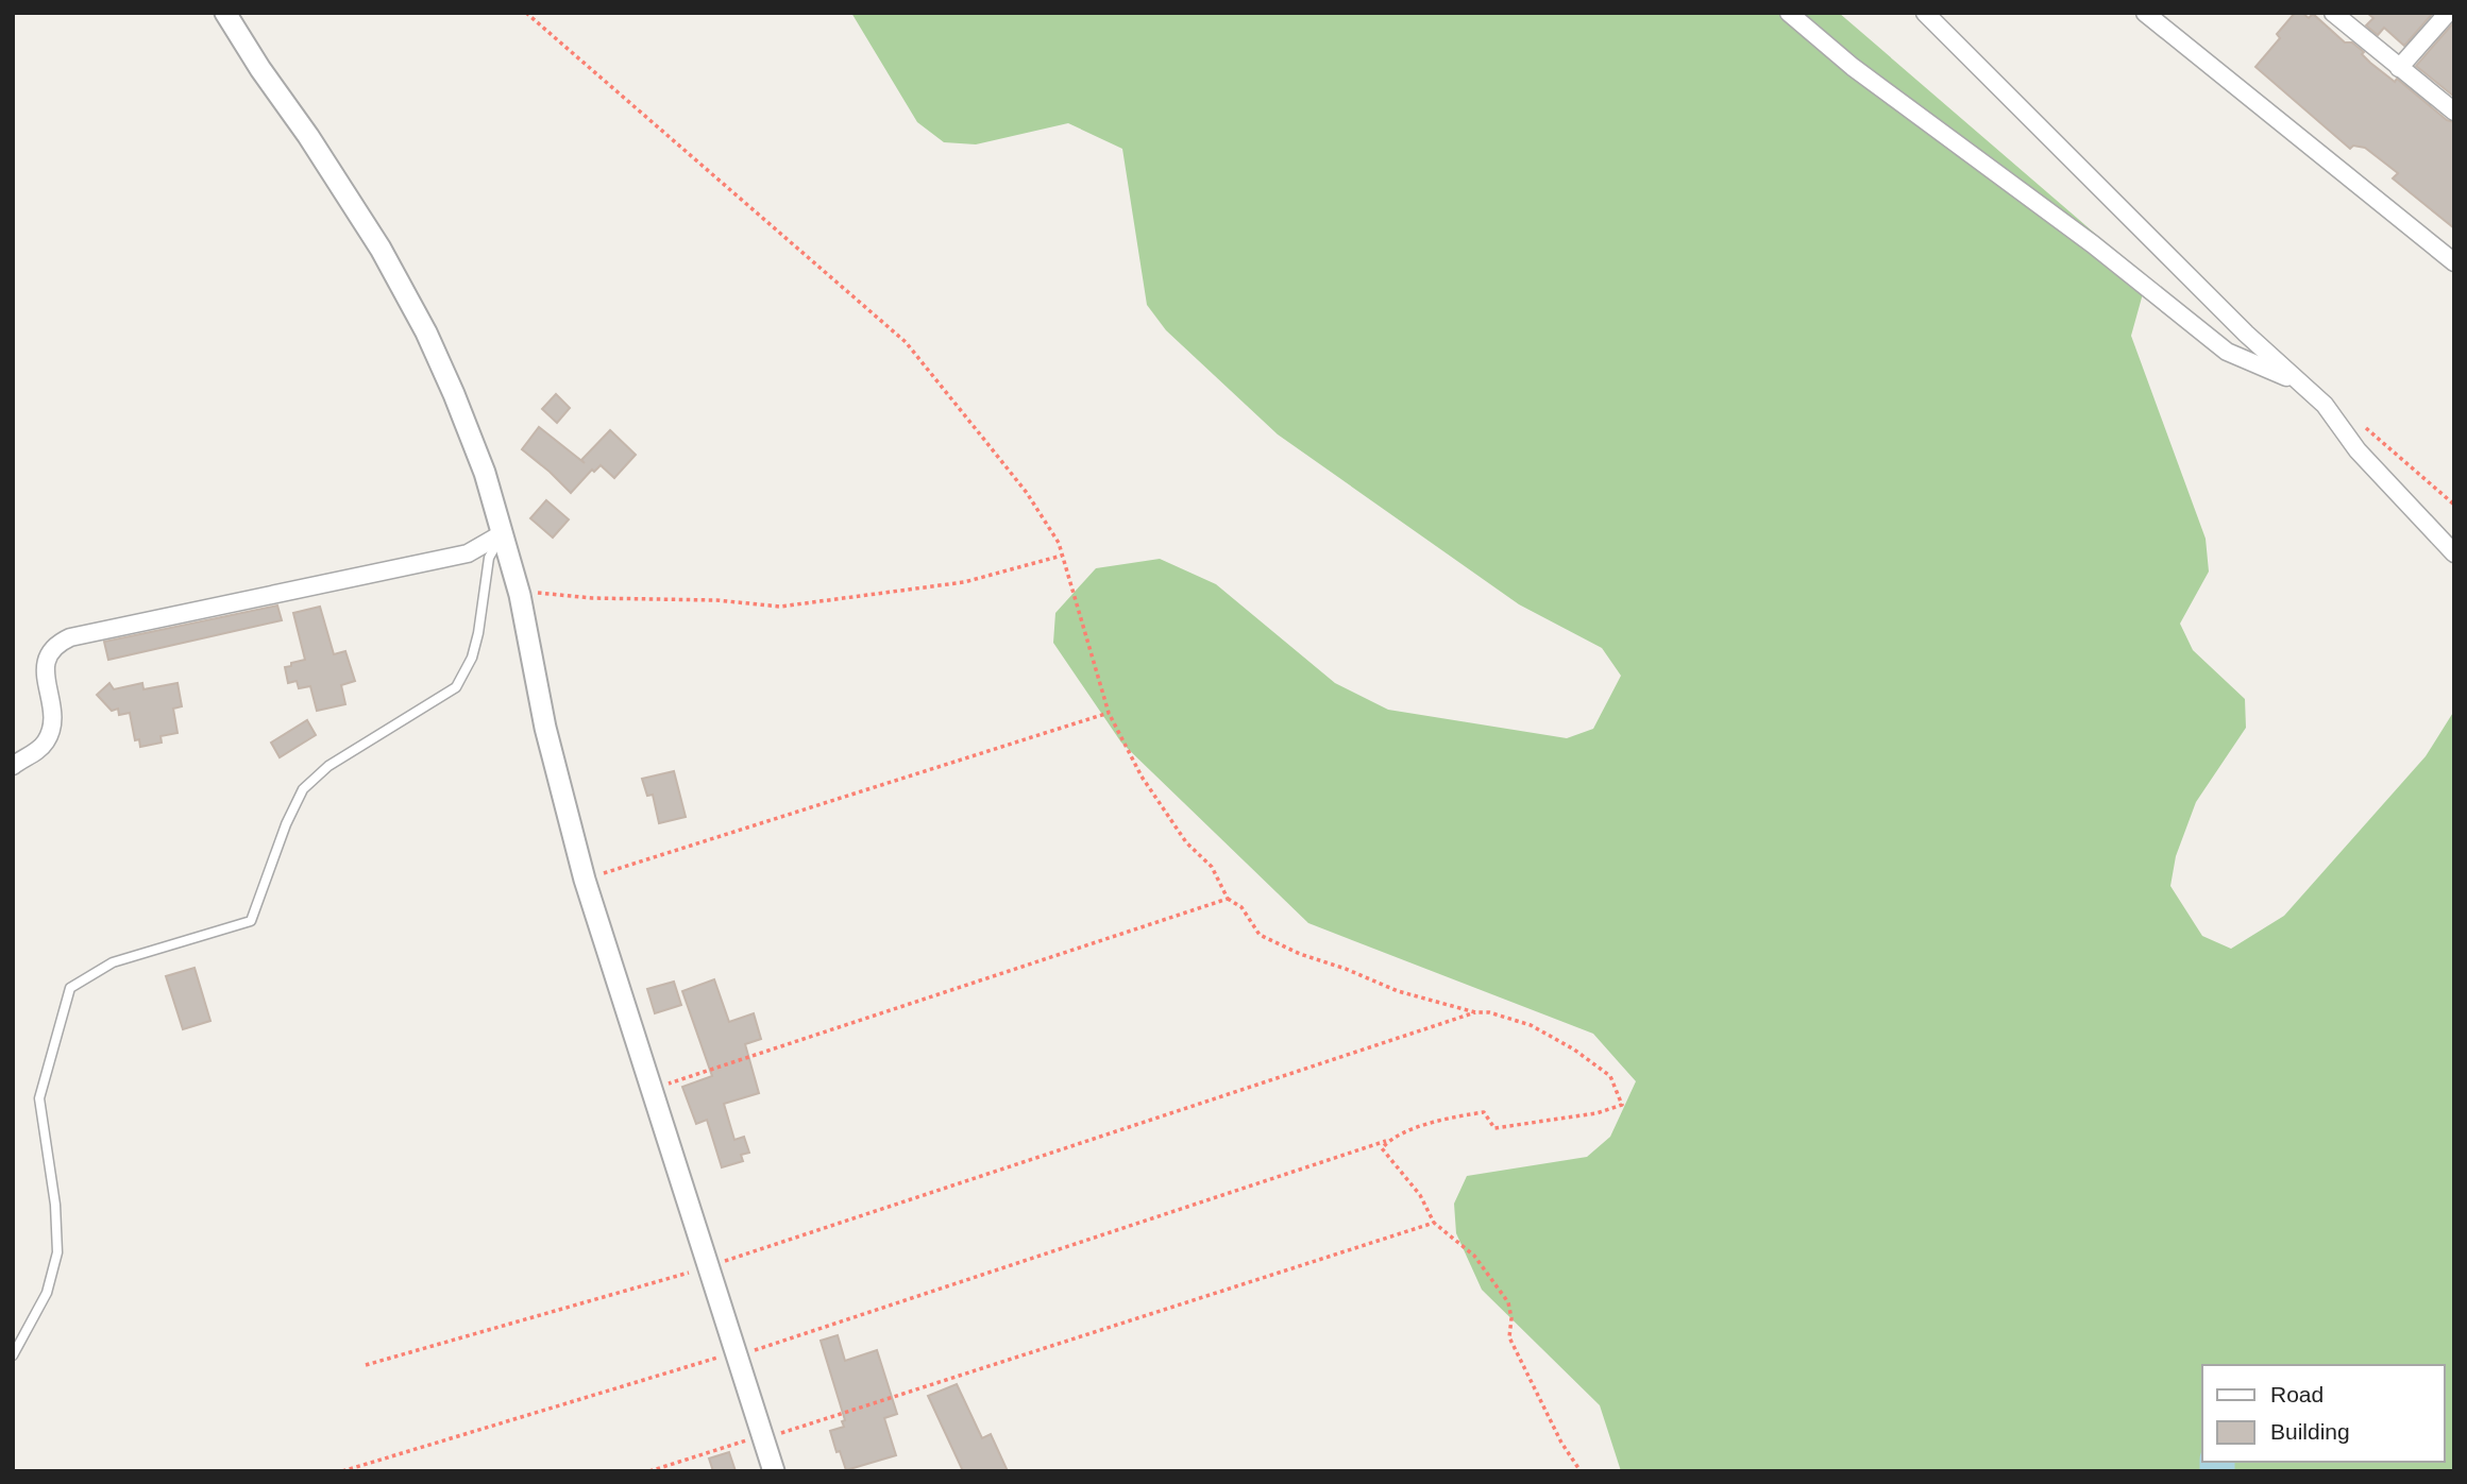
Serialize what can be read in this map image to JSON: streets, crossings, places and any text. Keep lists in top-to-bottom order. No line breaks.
{"legend":["Road","Building"]}
